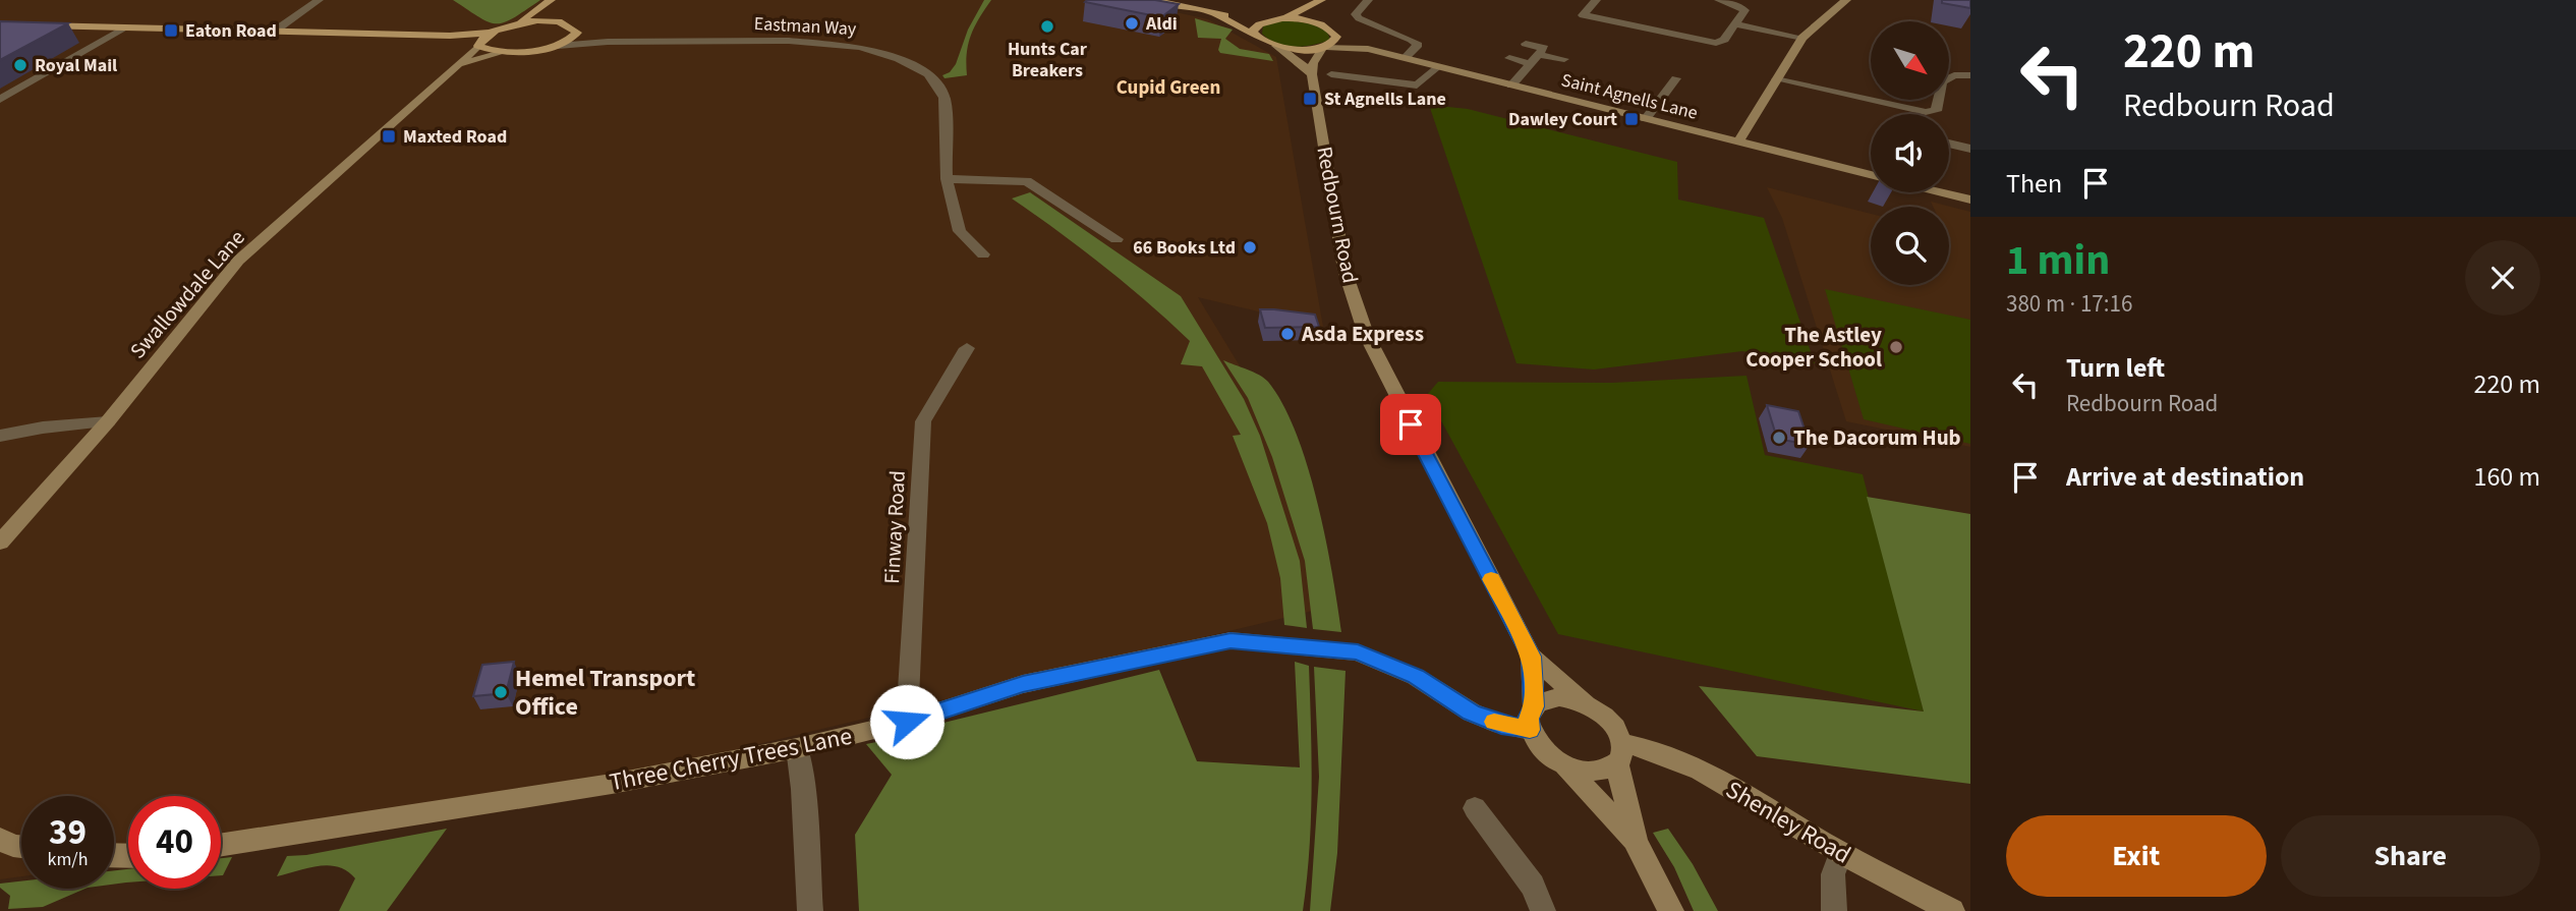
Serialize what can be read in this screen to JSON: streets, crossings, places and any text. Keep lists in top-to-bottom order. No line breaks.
{"streets":{"street":["Eastman Way","Saint Agnells Lane","Redbourn Road","Swallowdale Lane","Finway Road","Three Cherry Trees Lane","Shenley Road"]},"crossings":[["Redbourn Road","Three Cherry Trees Lane"],["Redbourn Road","Shenley Road"],["Finway Road","Three Cherry Trees Lane"],["Three Cherry Trees Lane","Shenley Road"]],"districts":["Cupid Green"],"places":{"other":["Aldi","Hunts Car Breakers","Royal Mail","66 Books Ltd","Asda Express","The Astley Cooper School","The Dacorum Hub","Hemel Transport Office"],"transit":["Eaton Road","St Agnells Lane","Dawley Court","Maxted Road"]},"north":"bottom right","page":{"turn":["220 m","Redbourn Road"],"then":"Then","heading":["1 min","380 m · 17:16"],"list":[{"name":"Turn left","note":"Redbourn Road","value":"220 m"},{"name":"Arrive at destination","value":"160 m"}],"speed":"39 km/h","limit":"40","buttons":["Exit","Share"]}}
